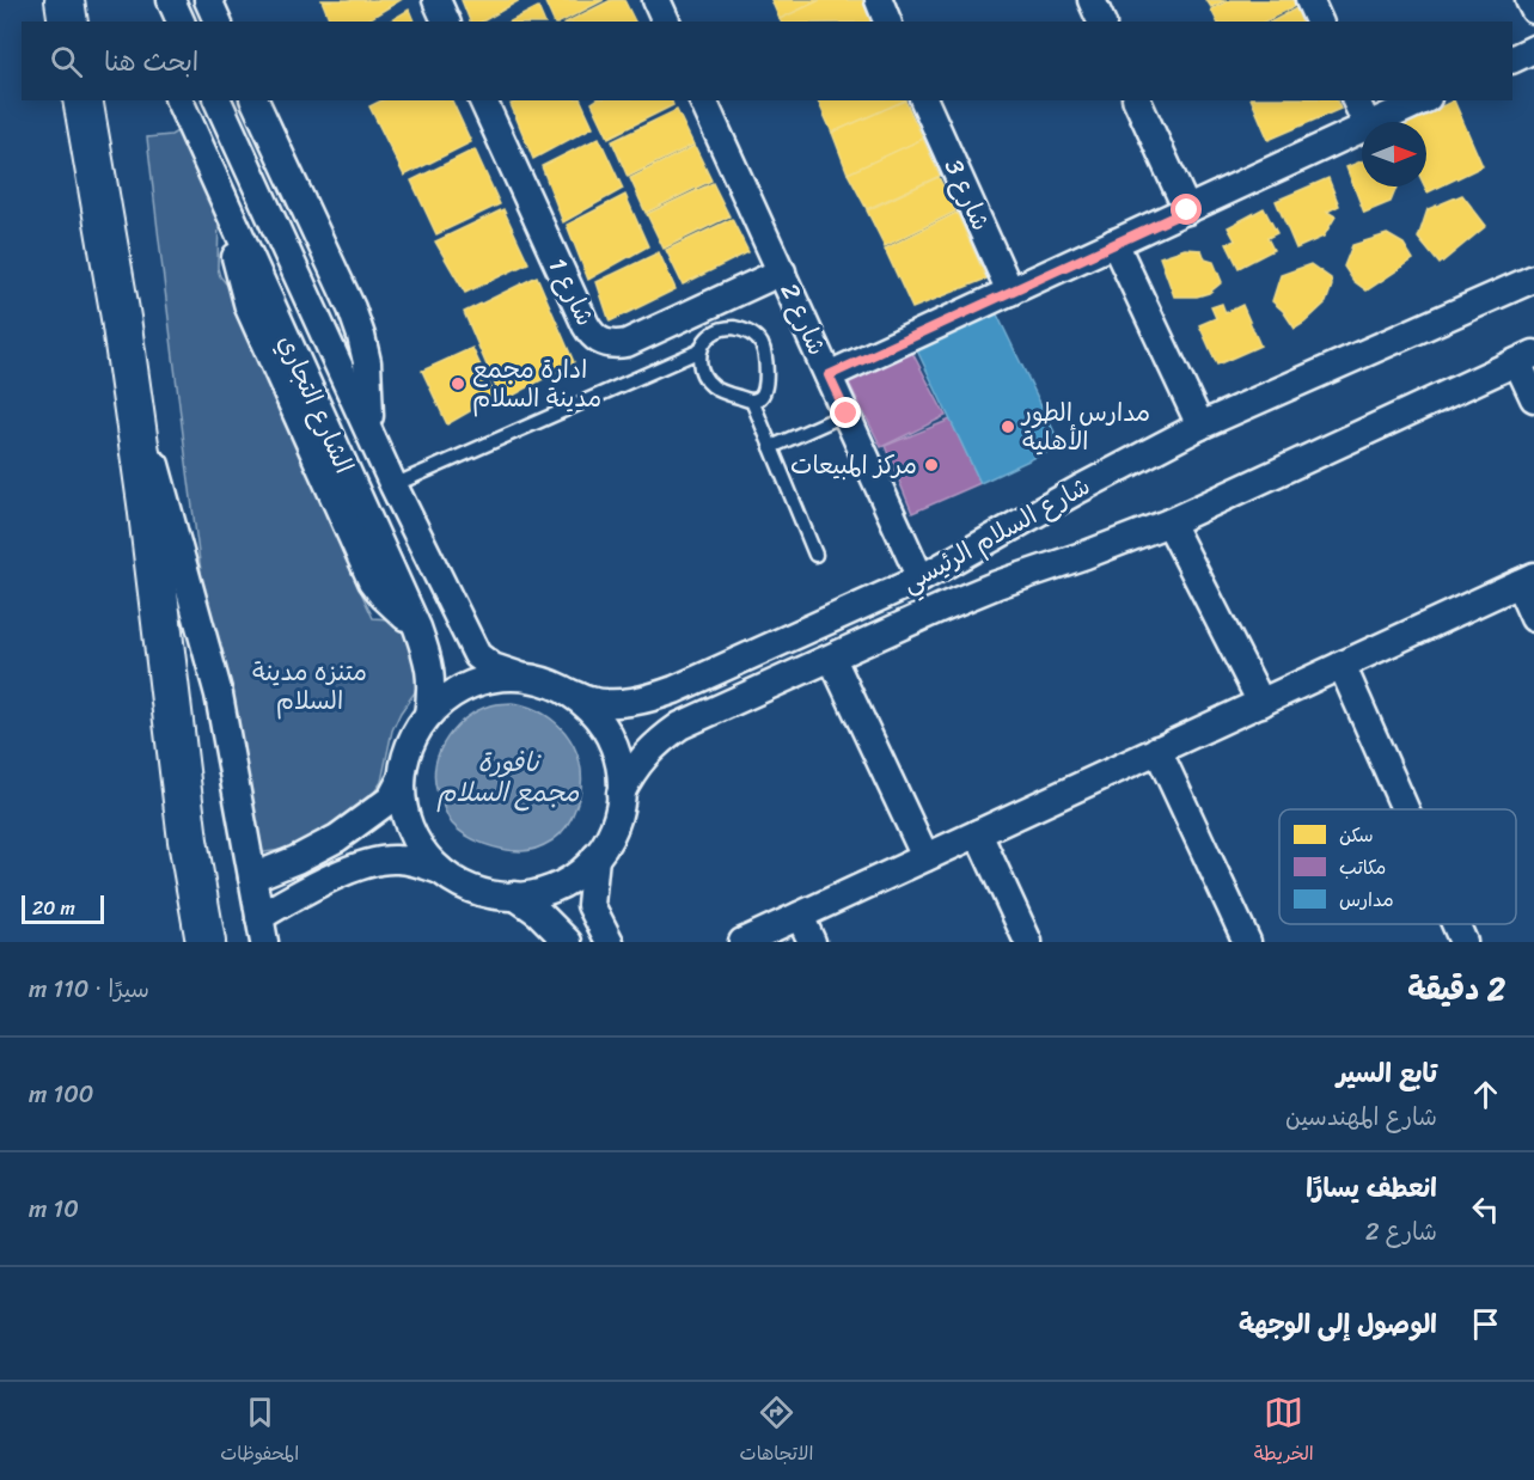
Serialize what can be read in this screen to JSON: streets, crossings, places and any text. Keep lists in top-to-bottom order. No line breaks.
{"streets":{"street":["شارع 3","شارع 1","شارع 2","الشارع التجاري","شارع السلام الرئيسي"]},"crossings":[["شارع 1","شارع 2"],["شارع 2","شارع السلام الرئيسي"],["الشارع التجاري","شارع السلام الرئيسي"]],"water":["نافورة مجمع السلام"],"parks":["متنزه مدينة السلام"],"places":["ادارة مجمع مدينة السلام","مدارس الطور الأهلية","مركز المبيعات"],"legend":["سكن","مكاتب","مدارس"],"scale_bar":"20 m","north":"right","page":{"search":"ابحث هنا","scale":"20 m","heading":["2 دقيقة","سيرًا · 110 m"],"list":[["تابع السير","شارع المهندسين","100 m"],["انعطف يسارًا","شارع 2","10 m"],"الوصول إلى الوجهة"],"nav":["الخريطة","الاتجاهات","المحفوظات"]}}
